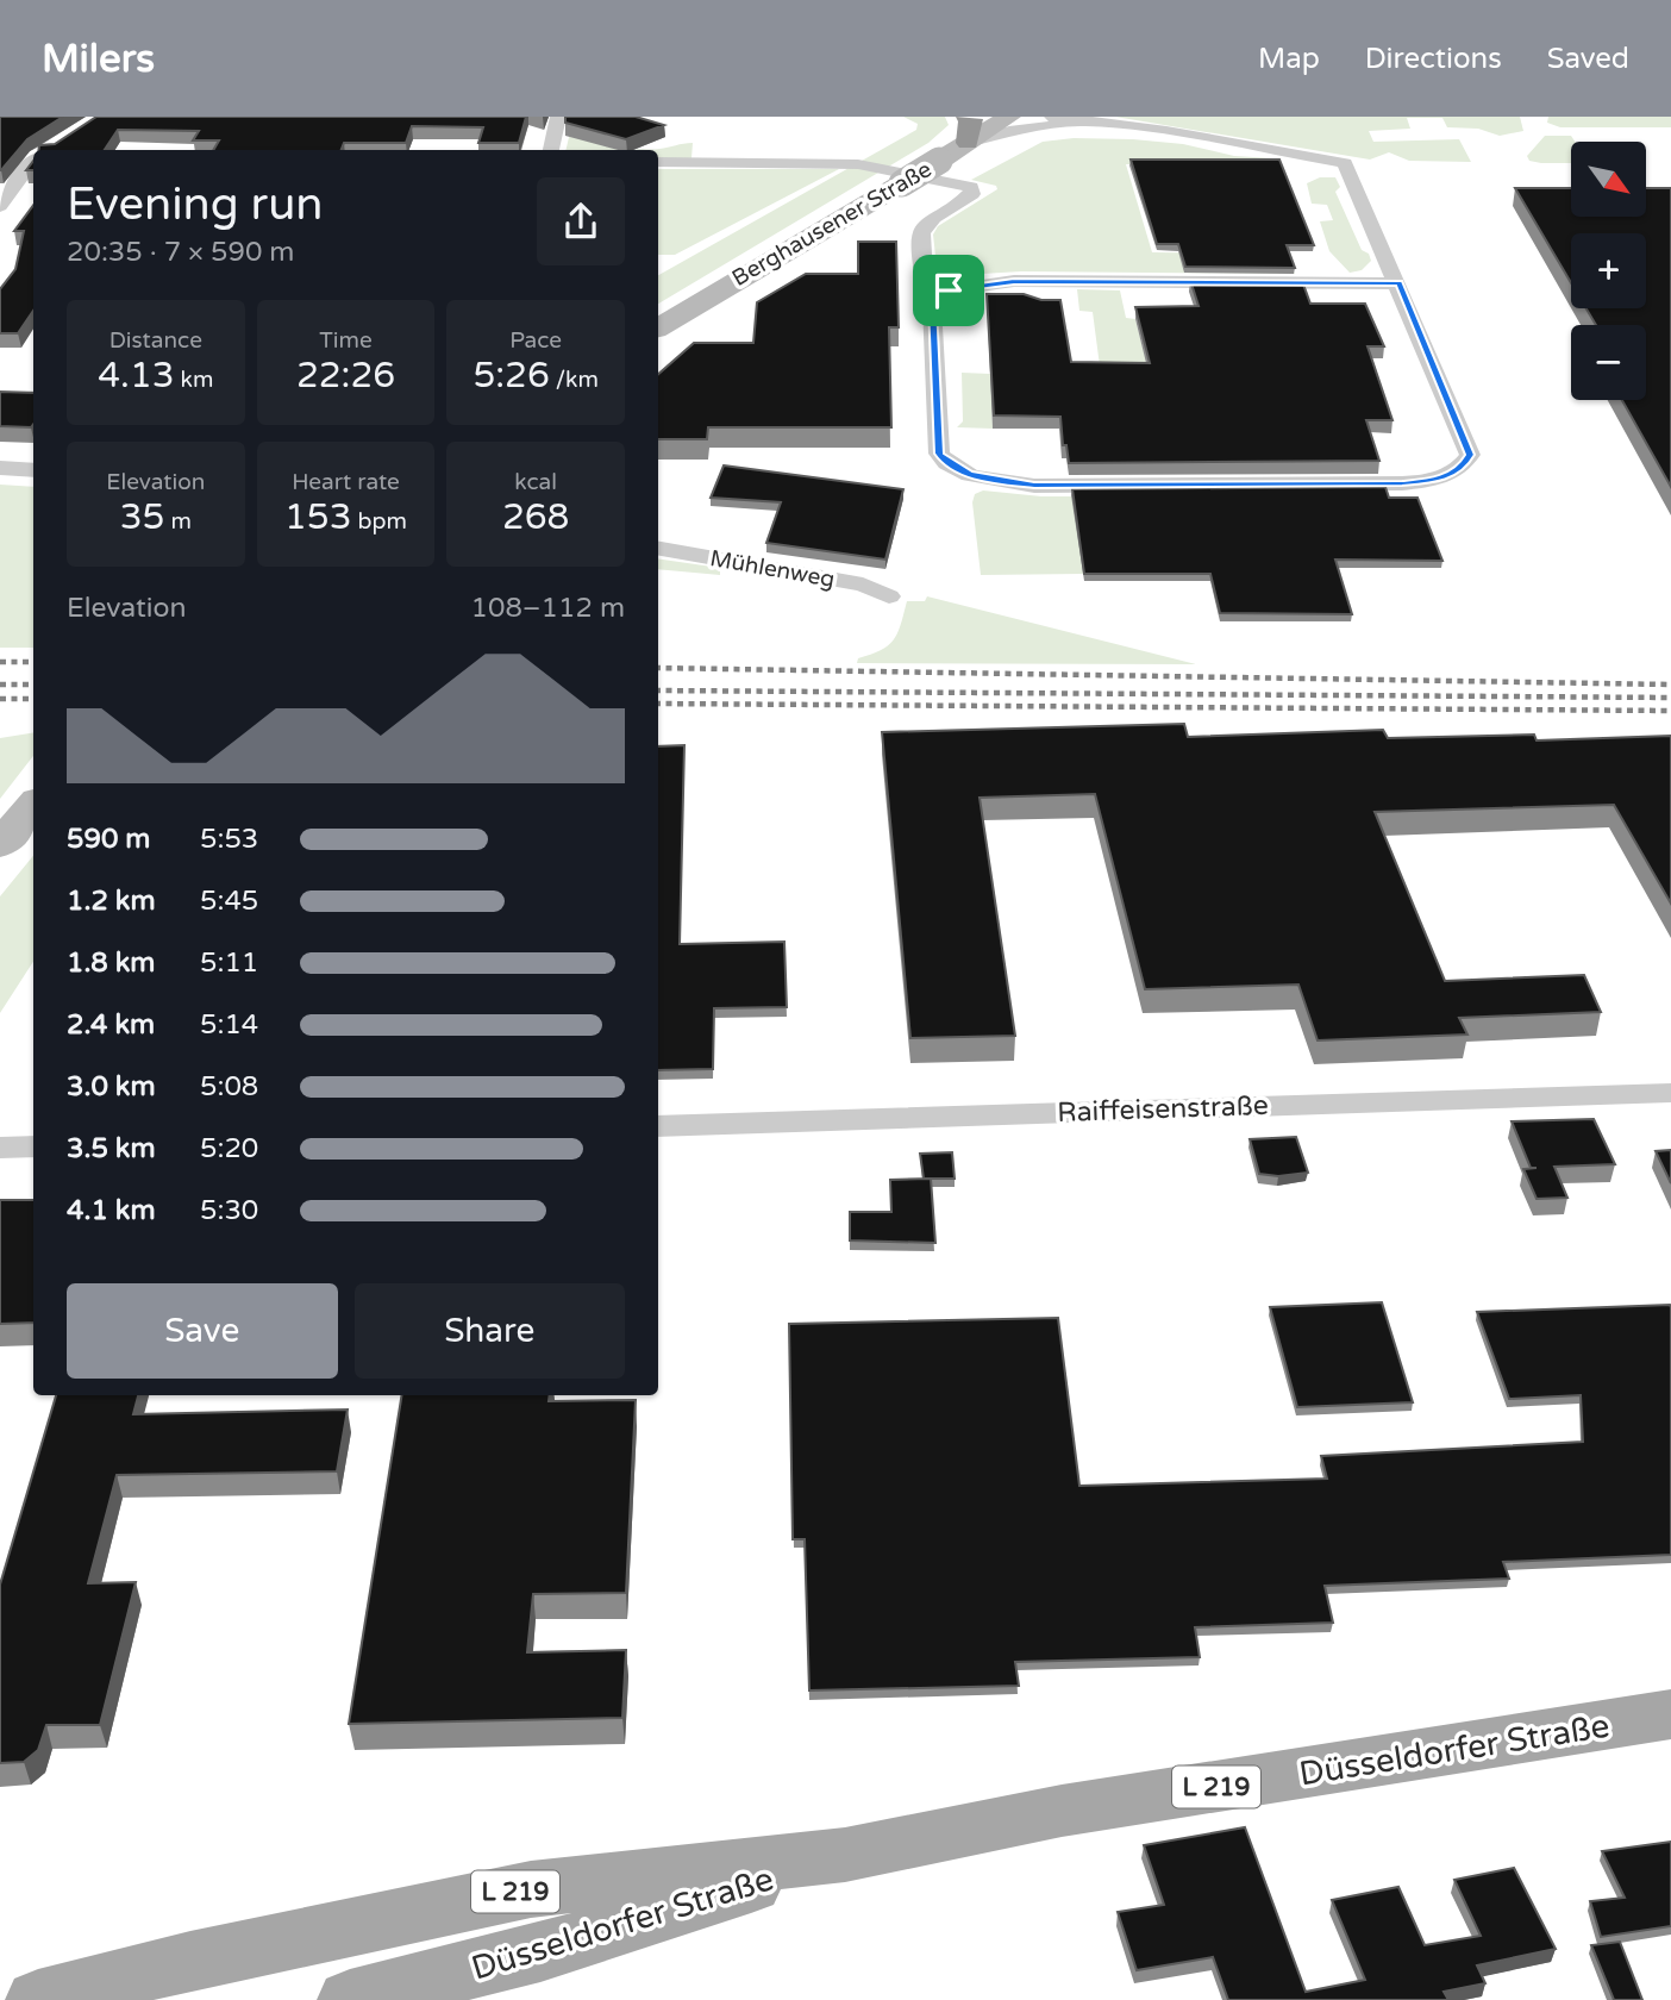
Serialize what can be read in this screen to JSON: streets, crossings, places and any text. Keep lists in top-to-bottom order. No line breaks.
{"streets":{"main road":["Berghausener Straße","Düsseldorfer Straße","L 219"],"street":["Mühlenweg","Raiffeisenstraße"]},"north":"bottom right","page":{"header":"Milers","nav":["Map","Directions","Saved"],"map_buttons":["+","−"],"heading":["Evening run","20:35 · 7 × 590 m"],"stats":[["Distance","4.13 km"],["Time","22:26"],["Pace","5:26 /km"],["Elevation","35 m"],["Heart rate","153 bpm"],["kcal","268"]],"chart":["Elevation","108–112 m"],"list":[{"name":"590 m","note":"5:53"},{"name":"1.2 km","note":"5:45"},{"name":"1.8 km","note":"5:11"},{"name":"2.4 km","note":"5:14"},{"name":"3.0 km","note":"5:08"},{"name":"3.5 km","note":"5:20"},{"name":"4.1 km","note":"5:30"}],"buttons":["Save","Share"]}}
